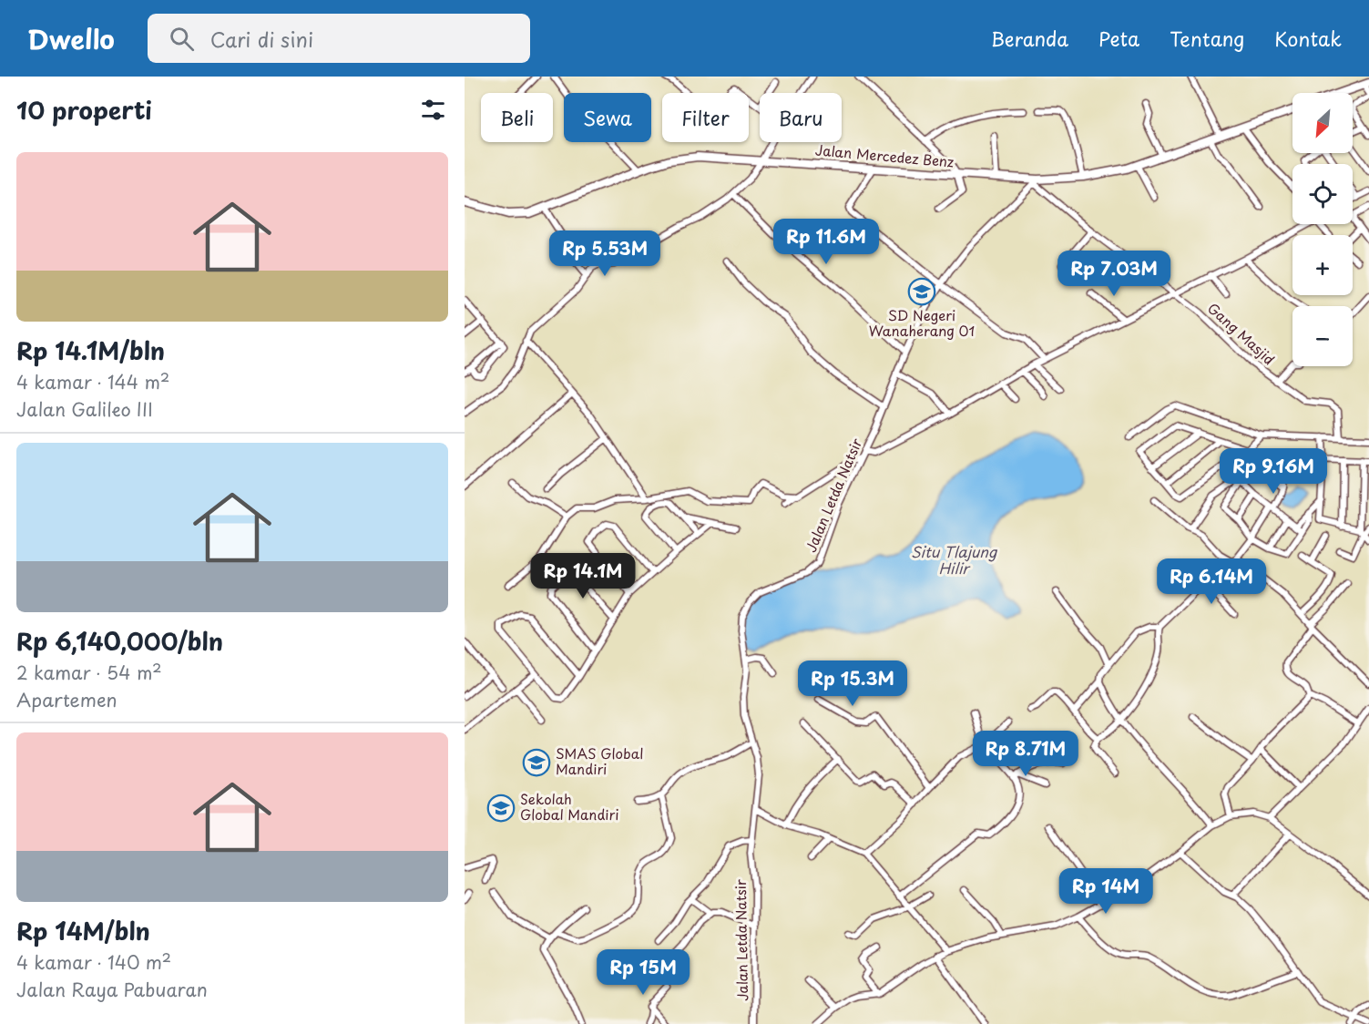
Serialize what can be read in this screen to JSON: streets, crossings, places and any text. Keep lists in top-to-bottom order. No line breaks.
{"streets":{"main road":["Jalan Mercedez Benz"],"street":["Gang Masjid","Jalan Letda Natsir"]},"crossings":[["Jalan Mercedez Benz","Gang Masjid"],["Jalan Mercedez Benz","Jalan Letda Natsir"],["Gang Masjid","Jalan Letda Natsir"]],"water":["Situ Tlajung Hilir"],"places":{"school or university":["SD Negeri Wanaherang 01","SMAS Global Mandiri","Sekolah Global Mandiri"]},"north":"bottom left","page":{"header":"Dwello","search":"Cari di sini","nav":["Beranda","Peta","Tentang","Kontak"],"heading":"10 properti","map_buttons":["+","−"],"chip":["Beli","Sewa","Filter","Baru"],"list":[{"name":"Rp 14.1M/bln","note":"4 kamar · 144 m² · Jalan Galileo III"},{"name":"Rp 6,140,000/bln","note":"2 kamar · 54 m² · Apartemen"},{"name":"Rp 14M/bln","note":"4 kamar · 140 m² · Jalan Raya Pabuaran"}],"price":["Rp 11.6M","Rp 5.53M","Rp 7.03M","Rp 9.16M","Rp 14.1M","Rp 6.14M","Rp 15.3M","Rp 8.71M","Rp 14M","Rp 15M"]}}
